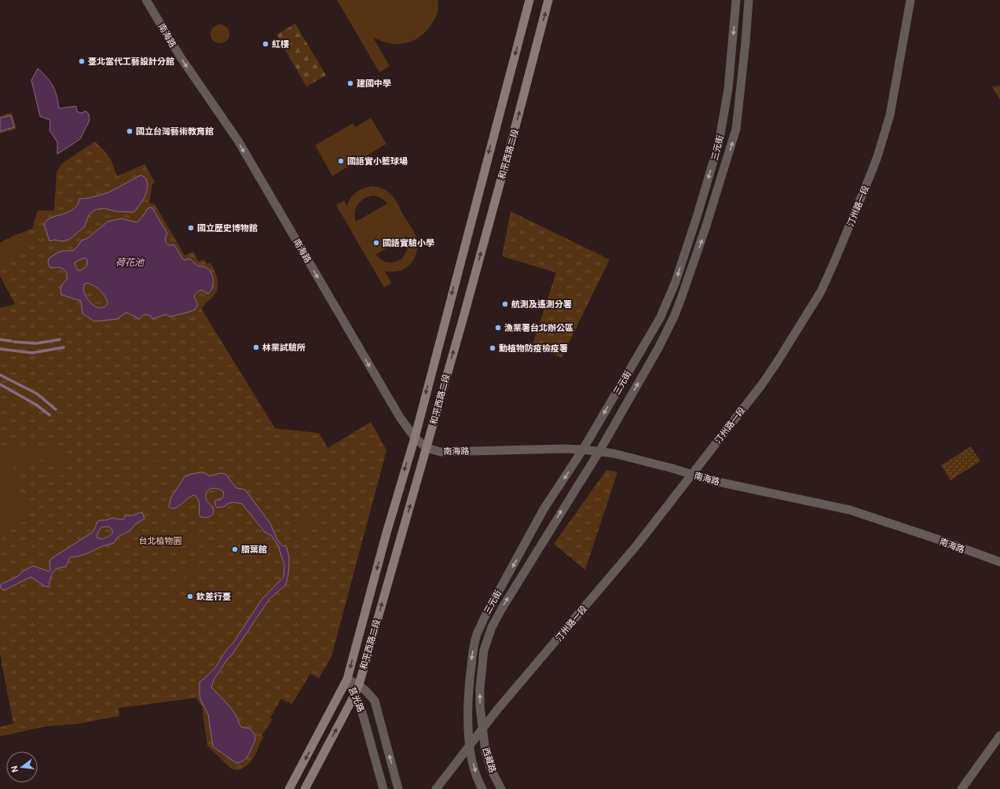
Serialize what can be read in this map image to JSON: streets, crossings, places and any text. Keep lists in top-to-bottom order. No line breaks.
{"streets":{"main road":["和平西路二段"],"street":["南海路","三元街","汀州路一段","莒光路","西藏路"]},"crossings":[["南海路","三元街"],["南海路","和平西路二段"],["南海路","汀州路一段"],["三元街","汀州路一段"],["三元街","西藏路"],["和平西路二段","莒光路"],["汀州路一段","西藏路"]],"one_way":["南海路"],"water":["荷花池"],"parks":["台北植物園"],"places":["紅樓","臺北當代工藝設計分館","建國中學","國立台灣藝術教育館","國語實小籃球場","國立歷史博物館","國語實驗小學","航測及遙測分署","漁業署台北辦公區","林業試驗所","動植物防疫檢疫署","腊葉館","欽差行臺"],"north":"left"}
